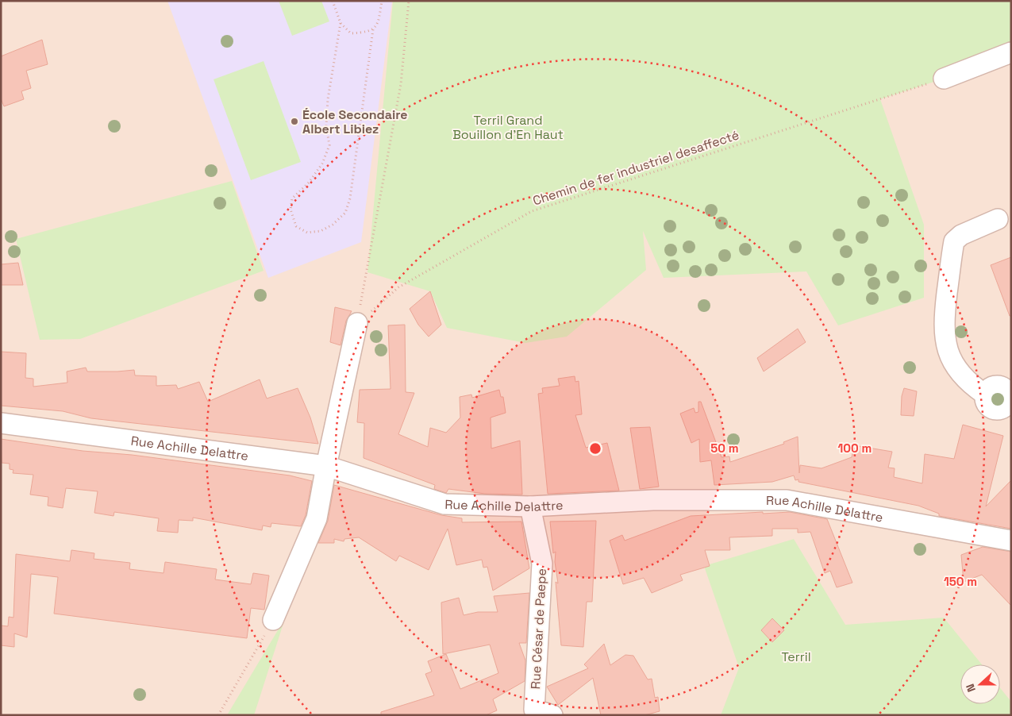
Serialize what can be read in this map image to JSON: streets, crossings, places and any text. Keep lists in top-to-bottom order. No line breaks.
{"streets":{"street":["Rue Achille Delattre","Rue César de Paepe"],"path":["Chemin de fer industriel desaffecté"]},"crossings":[["Rue Achille Delattre","Rue César de Paepe"]],"parks":["Terril Grand Bouillon d'En Haut","Terril"],"places":["École Secondaire Albert Libiez"],"north":"left","rings":["50 m","100 m","150 m"]}
